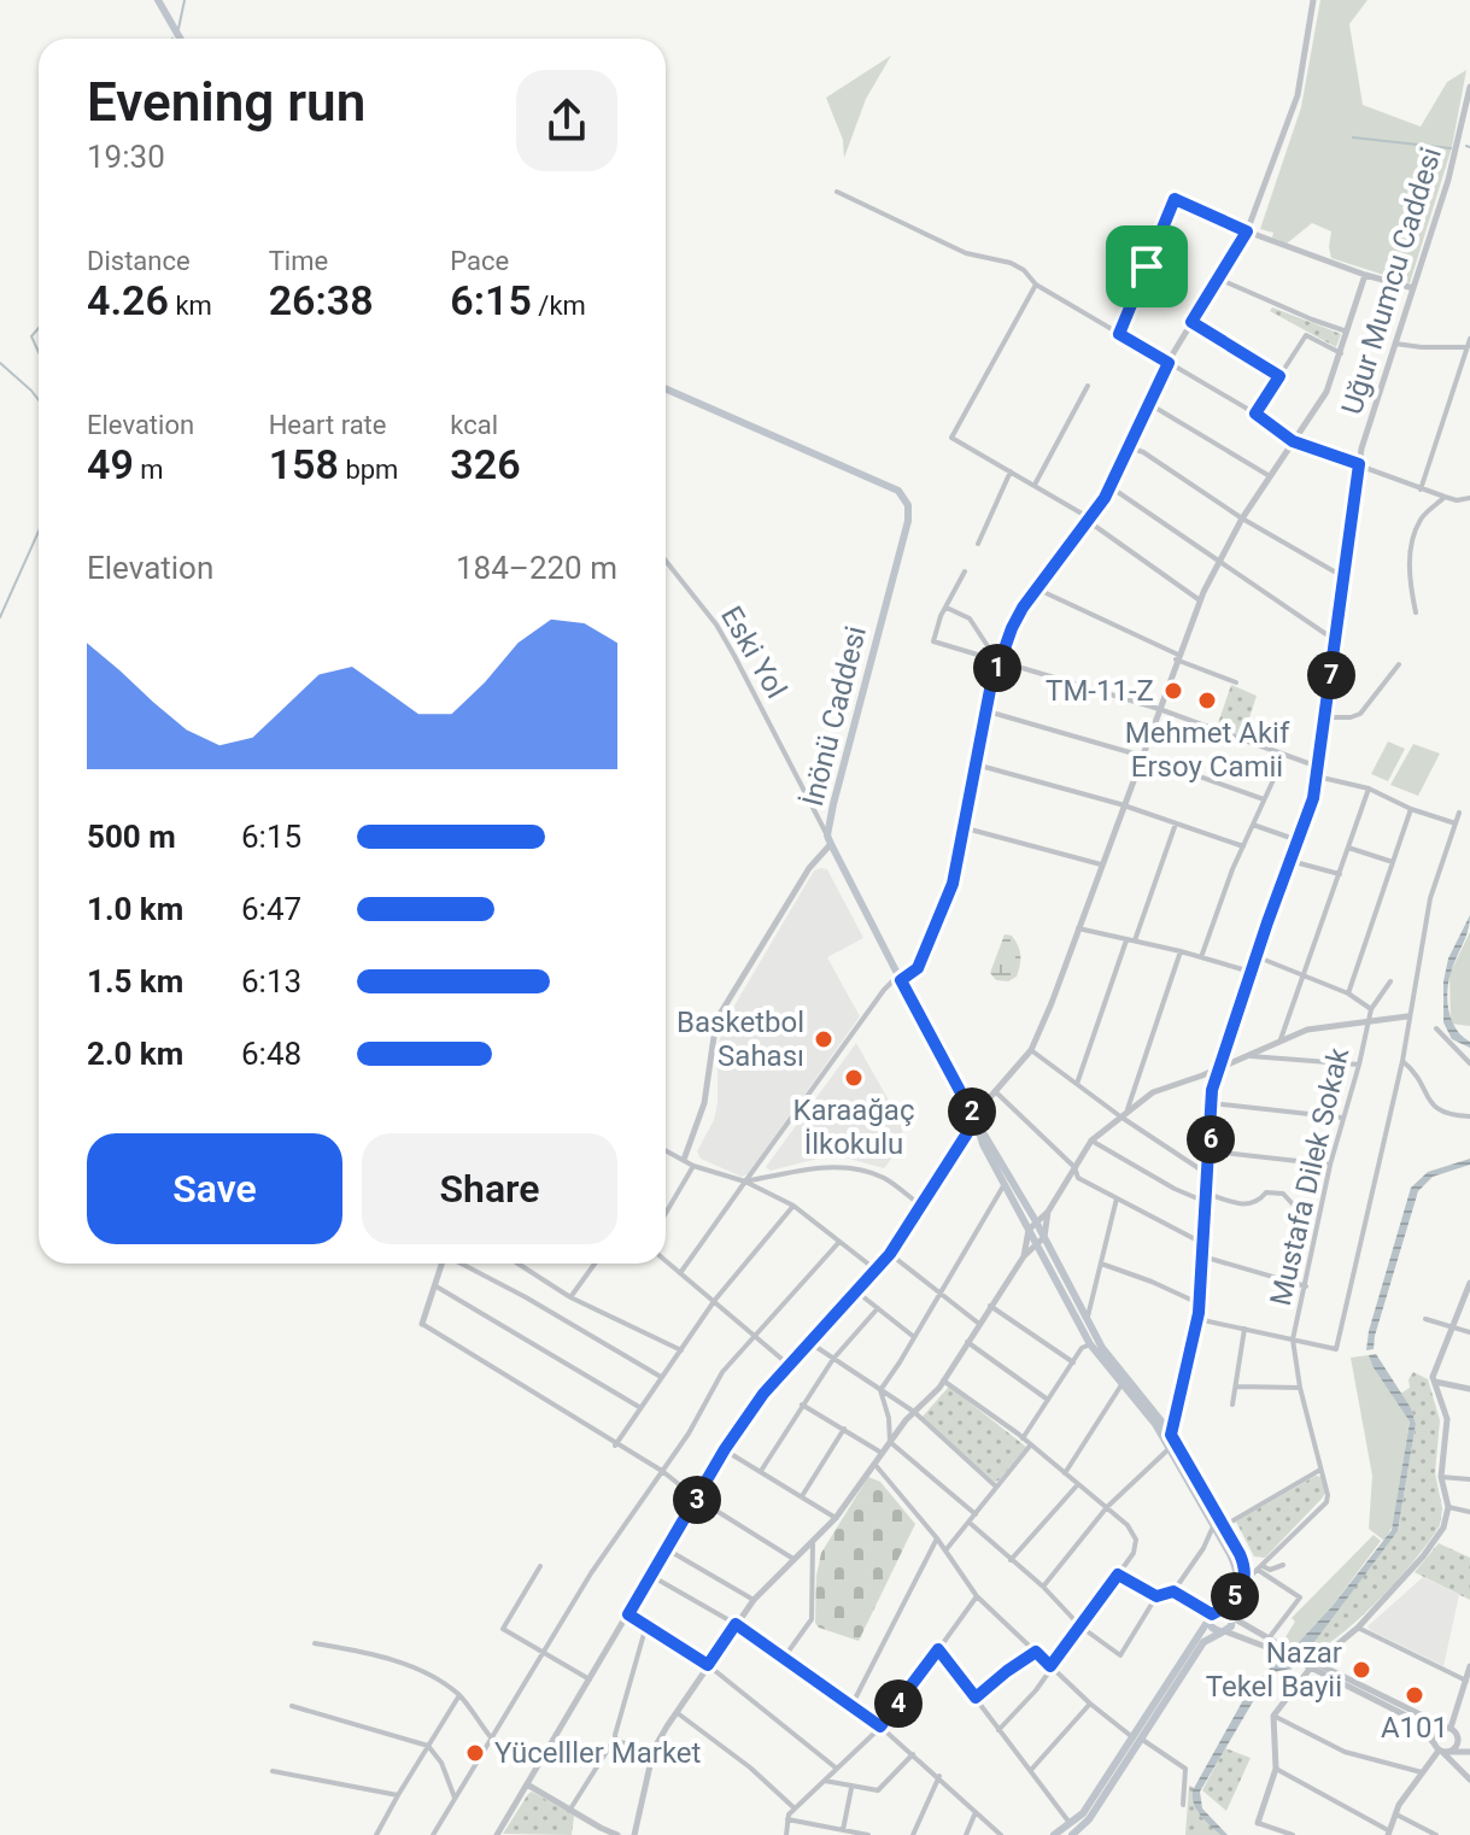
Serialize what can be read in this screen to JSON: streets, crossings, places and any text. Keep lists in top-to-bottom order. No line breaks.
{"streets":{"main road":["İnönü Caddesi"],"street":["Uğur Mumcu Caddesi","Eski Yol","Mustafa Dilek Sokak"]},"crossings":[["Uğur Mumcu Caddesi","İnönü Caddesi"],["Eski Yol","İnönü Caddesi"],["İnönü Caddesi","Mustafa Dilek Sokak"]],"places":["TM-11-Z","Mehmet Akif Ersoy Camii","Basketbol Sahası","Karaağaç İlkokulu","Nazar Tekel Bayii","A101","Yücelller Market"],"page":{"heading":["Evening run","19:30"],"stats":[["Distance","4.26 km"],["Time","26:38"],["Pace","6:15 /km"],["Elevation","49 m"],["Heart rate","158 bpm"],["kcal","326"]],"chart":["Elevation","184–220 m"],"pins":["1","7","2","6","3","5","4"],"list":[{"name":"500 m","note":"6:15"},{"name":"1.0 km","note":"6:47"},{"name":"1.5 km","note":"6:13"},{"name":"2.0 km","note":"6:48"}],"buttons":["Save","Share"]}}
